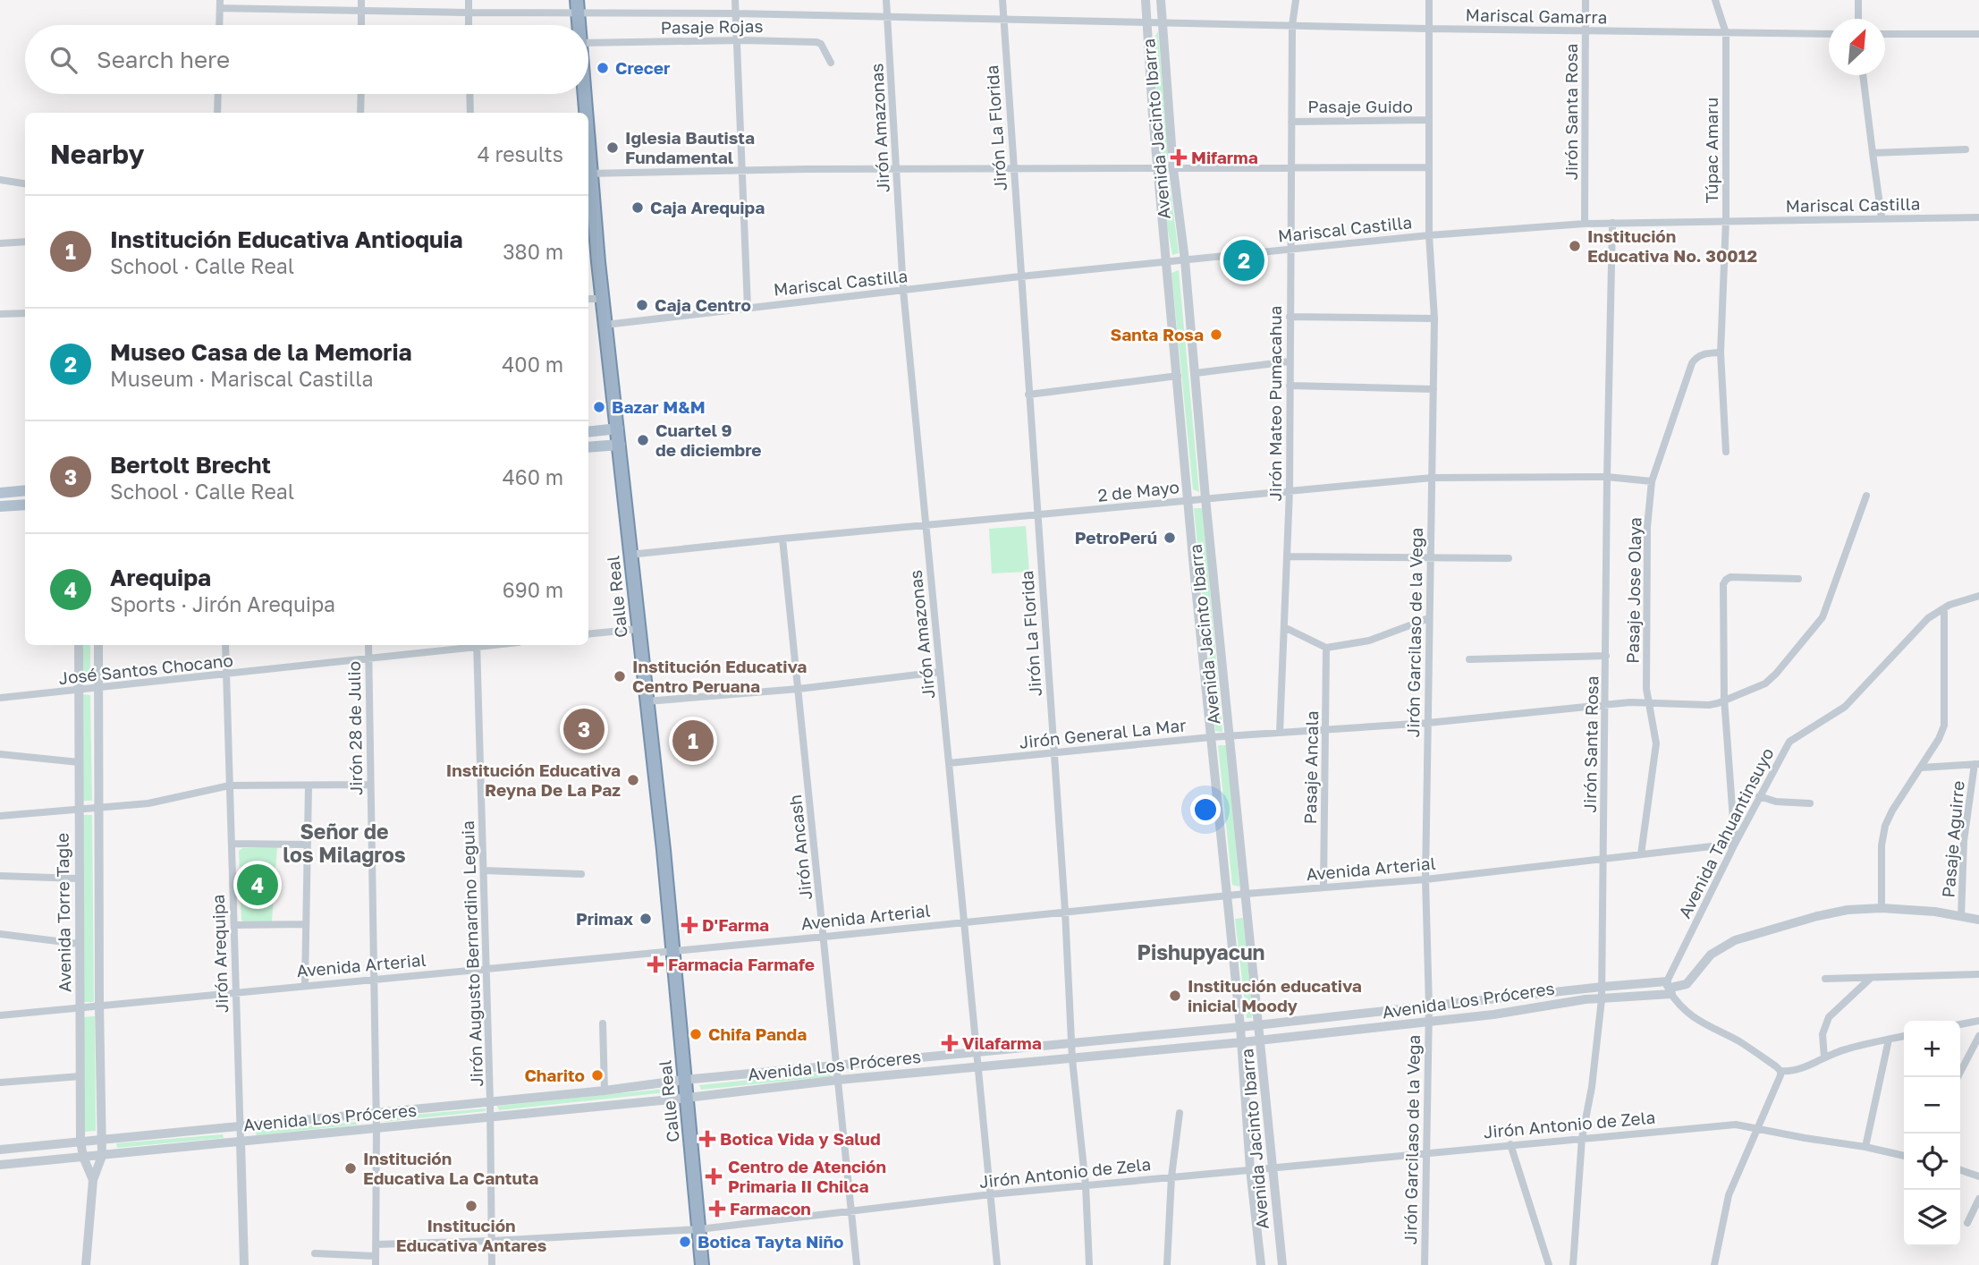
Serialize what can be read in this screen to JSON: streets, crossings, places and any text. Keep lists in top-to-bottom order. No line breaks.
{"streets":{"highway":["Calle Real"],"street":["Mariscal Gamarra","Pasaje Rojas","Pasaje Guido","Jirón Santa Rosa","Jirón Amazonas","Jirón La Florida","Avenida Jacinto Ibarra","Túpac Amaru","Mariscal Castilla","Jirón Mateo Pumacahua","2 de Mayo","Pasaje Jose Olaya","Jirón Garcilaso de la Vega","José Santos Chocano","Jirón 28 de Julio","Jirón General La Mar","Pasaje Ancala","Avenida Tahuantinsuyo","Pasaje Aguirre","Jirón Ancash","Avenida Arterial","Avenida Torre Tagle","Jirón Arequipa","Jirón Augusto Bernardino Leguia","Avenida Los Próceres","Jirón Antonio de Zela"]},"crossings":[["Mariscal Gamarra","Jirón Santa Rosa"],["Mariscal Gamarra","Jirón Amazonas"],["Mariscal Gamarra","Jirón La Florida"],["Mariscal Gamarra","Avenida Jacinto Ibarra"],["Mariscal Gamarra","Túpac Amaru"],["Mariscal Gamarra","Jirón Mateo Pumacahua"],["Mariscal Gamarra","Calle Real"],["Mariscal Gamarra","Jirón Garcilaso de la Vega"],["Pasaje Guido","Jirón Mateo Pumacahua"],["Pasaje Guido","Jirón Garcilaso de la Vega"],["Jirón Santa Rosa","Mariscal Castilla"],["Jirón Santa Rosa","2 de Mayo"],["Jirón Santa Rosa","Jirón General La Mar"],["Jirón Santa Rosa","Avenida Arterial"],["Jirón Santa Rosa","Avenida Los Próceres"],["Jirón Santa Rosa","Jirón Antonio de Zela"],["Jirón Amazonas","Mariscal Castilla"],["Jirón Amazonas","2 de Mayo"],["Jirón Amazonas","Jirón General La Mar"],["Jirón Amazonas","Avenida Arterial"],["Jirón Amazonas","Avenida Los Próceres"],["Jirón Amazonas","Jirón Antonio de Zela"],["Jirón La Florida","Mariscal Castilla"],["Jirón La Florida","2 de Mayo"],["Jirón La Florida","Jirón General La Mar"],["Jirón La Florida","Avenida Arterial"],["Jirón La Florida","Avenida Los Próceres"],["Jirón La Florida","Jirón Antonio de Zela"],["Avenida Jacinto Ibarra","Mariscal Castilla"],["Avenida Jacinto Ibarra","2 de Mayo"],["Avenida Jacinto Ibarra","Jirón General La Mar"],["Avenida Jacinto Ibarra","Avenida Arterial"],["Avenida Jacinto Ibarra","Avenida Los Próceres"],["Avenida Jacinto Ibarra","Jirón Antonio de Zela"],["Túpac Amaru","Mariscal Castilla"],["Túpac Amaru","Pasaje Jose Olaya"],["Mariscal Castilla","Jirón Mateo Pumacahua"],["Mariscal Castilla","Calle Real"],["Mariscal Castilla","Jirón Garcilaso de la Vega"],["Jirón Mateo Pumacahua","2 de Mayo"],["Jirón Mateo Pumacahua","Jirón General La Mar"],["2 de Mayo","Pasaje Jose Olaya"],["2 de Mayo","Calle Real"],["2 de Mayo","Jirón Garcilaso de la Vega"],["2 de Mayo","Jirón Ancash"],["Pasaje Jose Olaya","Jirón General La Mar"],["Pasaje Jose Olaya","Avenida Arterial"],["Calle Real","Avenida Arterial"],["Calle Real","Avenida Los Próceres"],["Calle Real","Jirón Antonio de Zela"],["Jirón Garcilaso de la Vega","Jirón General La Mar"],["Jirón Garcilaso de la Vega","Avenida Arterial"],["Jirón Garcilaso de la Vega","Avenida Los Próceres"],["Jirón Garcilaso de la Vega","Jirón Antonio de Zela"],["José Santos Chocano","Jirón 28 de Julio"],["José Santos Chocano","Avenida Torre Tagle"],["José Santos Chocano","Jirón Arequipa"],["Jirón 28 de Julio","Avenida Arterial"],["Jirón 28 de Julio","Avenida Los Próceres"],["Jirón 28 de Julio","Jirón Antonio de Zela"],["Jirón General La Mar","Pasaje Ancala"],["Pasaje Ancala","Avenida Arterial"],["Avenida Tahuantinsuyo","Avenida Arterial"],["Avenida Tahuantinsuyo","Avenida Los Próceres"],["Pasaje Aguirre","Avenida Los Próceres"],["Jirón Ancash","Avenida Arterial"],["Jirón Ancash","Avenida Los Próceres"],["Jirón Ancash","Jirón Antonio de Zela"],["Avenida Arterial","Avenida Torre Tagle"],["Avenida Arterial","Jirón Arequipa"],["Avenida Arterial","Jirón Augusto Bernardino Leguia"],["Avenida Torre Tagle","Avenida Los Próceres"],["Jirón Arequipa","Avenida Los Próceres"],["Jirón Augusto Bernardino Leguia","Avenida Los Próceres"],["Jirón Augusto Bernardino Leguia","Jirón Antonio de Zela"]],"districts":["Señor de los Milagros","Pishupyacun"],"places":{"other":["Crecer","Iglesia Bautista Fundamental","Caja Arequipa","Institución Educativa No. 30012","Caja Centro","Santa Rosa","Bazar M&M","Cuartel 9 de diciembre","PetroPerú","Institución Educativa Centro Peruana","Institución Educativa Reyna De La Paz","Primax","Institución educativa inicial Moody","Chifa Panda","Charito","Institución Educativa La Cantuta","Institución Educativa Antares","Botica Tayta Niño"],"health":["Mifarma","D'Farma","Farmacia Farmafe","Vilafarma","Botica Vida y Salud","Centro de Atención Primaria II Chilca","Farmacon"]},"north":"top right","page":{"search":"Search here","heading":["Nearby","4 results"],"list":[{"mark":"1","name":"Institución Educativa Antioquia","note":"School · Calle Real","value":"380 m"},{"mark":"2","name":"Museo Casa de la Memoria","note":"Museum · Mariscal Castilla","value":"400 m"},{"mark":"3","name":"Bertolt Brecht","note":"School · Calle Real","value":"460 m"},{"mark":"4","name":"Arequipa","note":"Sports · Jirón Arequipa","value":"690 m"}],"pins":["2","3","1","4"],"map_buttons":["+","−"]}}
